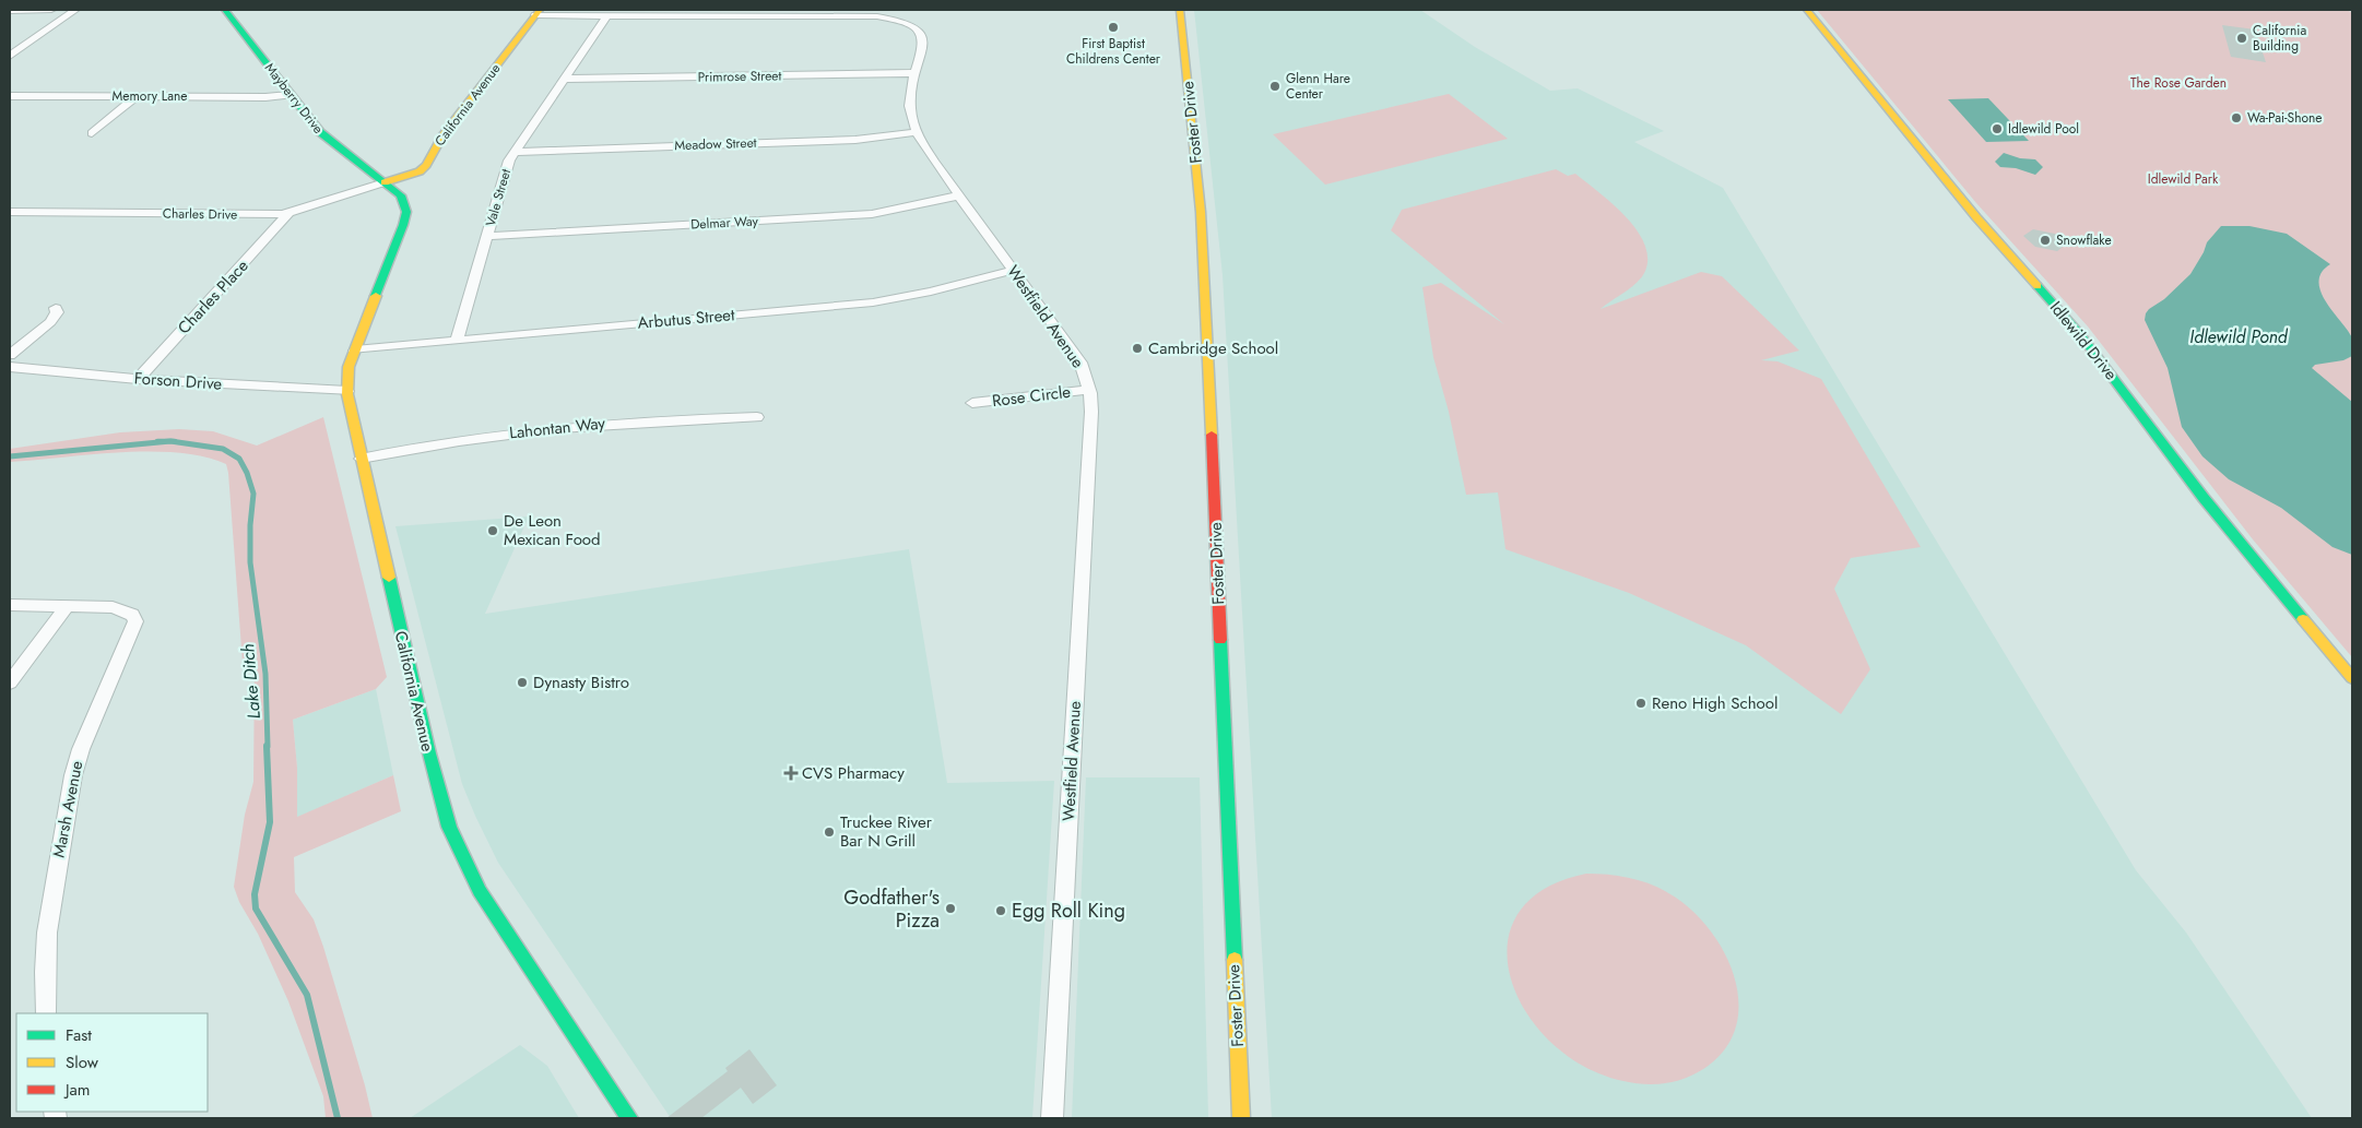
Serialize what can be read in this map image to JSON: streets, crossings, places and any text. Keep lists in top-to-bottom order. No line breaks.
{"streets":{"street":["Primrose Street","Memory Lane","Mayberry Drive","California Avenue","Foster Drive","Meadow Street","Vale Street","Charles Drive","Delmar Way","Charles Place","Westfield Avenue","Arbutus Street","Idlewild Drive","Forson Drive","Rose Circle","Lahontan Way","Marsh Avenue"]},"crossings":[["Primrose Street","Vale Street"],["Primrose Street","Westfield Avenue"],["Memory Lane","Mayberry Drive"],["Mayberry Drive","California Avenue"],["Mayberry Drive","Charles Drive"],["California Avenue","Charles Drive"],["California Avenue","Westfield Avenue"],["California Avenue","Arbutus Street"],["California Avenue","Forson Drive"],["California Avenue","Lahontan Way"],["Meadow Street","Vale Street"],["Meadow Street","Westfield Avenue"],["Vale Street","Delmar Way"],["Vale Street","Westfield Avenue"],["Vale Street","Arbutus Street"],["Charles Drive","Charles Place"],["Delmar Way","Westfield Avenue"],["Charles Place","Forson Drive"],["Westfield Avenue","Arbutus Street"],["Westfield Avenue","Rose Circle"]],"water":["Idlewild Pond","Lake Ditch"],"parks":["The Rose Garden","Idlewild Park"],"places":{"other":["First Baptist Childrens Center","California Building","Glenn Hare Center","Wa-Pai-Shone","Idlewild Pool","Snowflake","Cambridge School","De Leon Mexican Food","Dynasty Bistro","Reno High School","Truckee River Bar N Grill","Godfather's Pizza","Egg Roll King"],"health":["CVS Pharmacy"]},"legend":["Fast","Slow","Jam"]}
